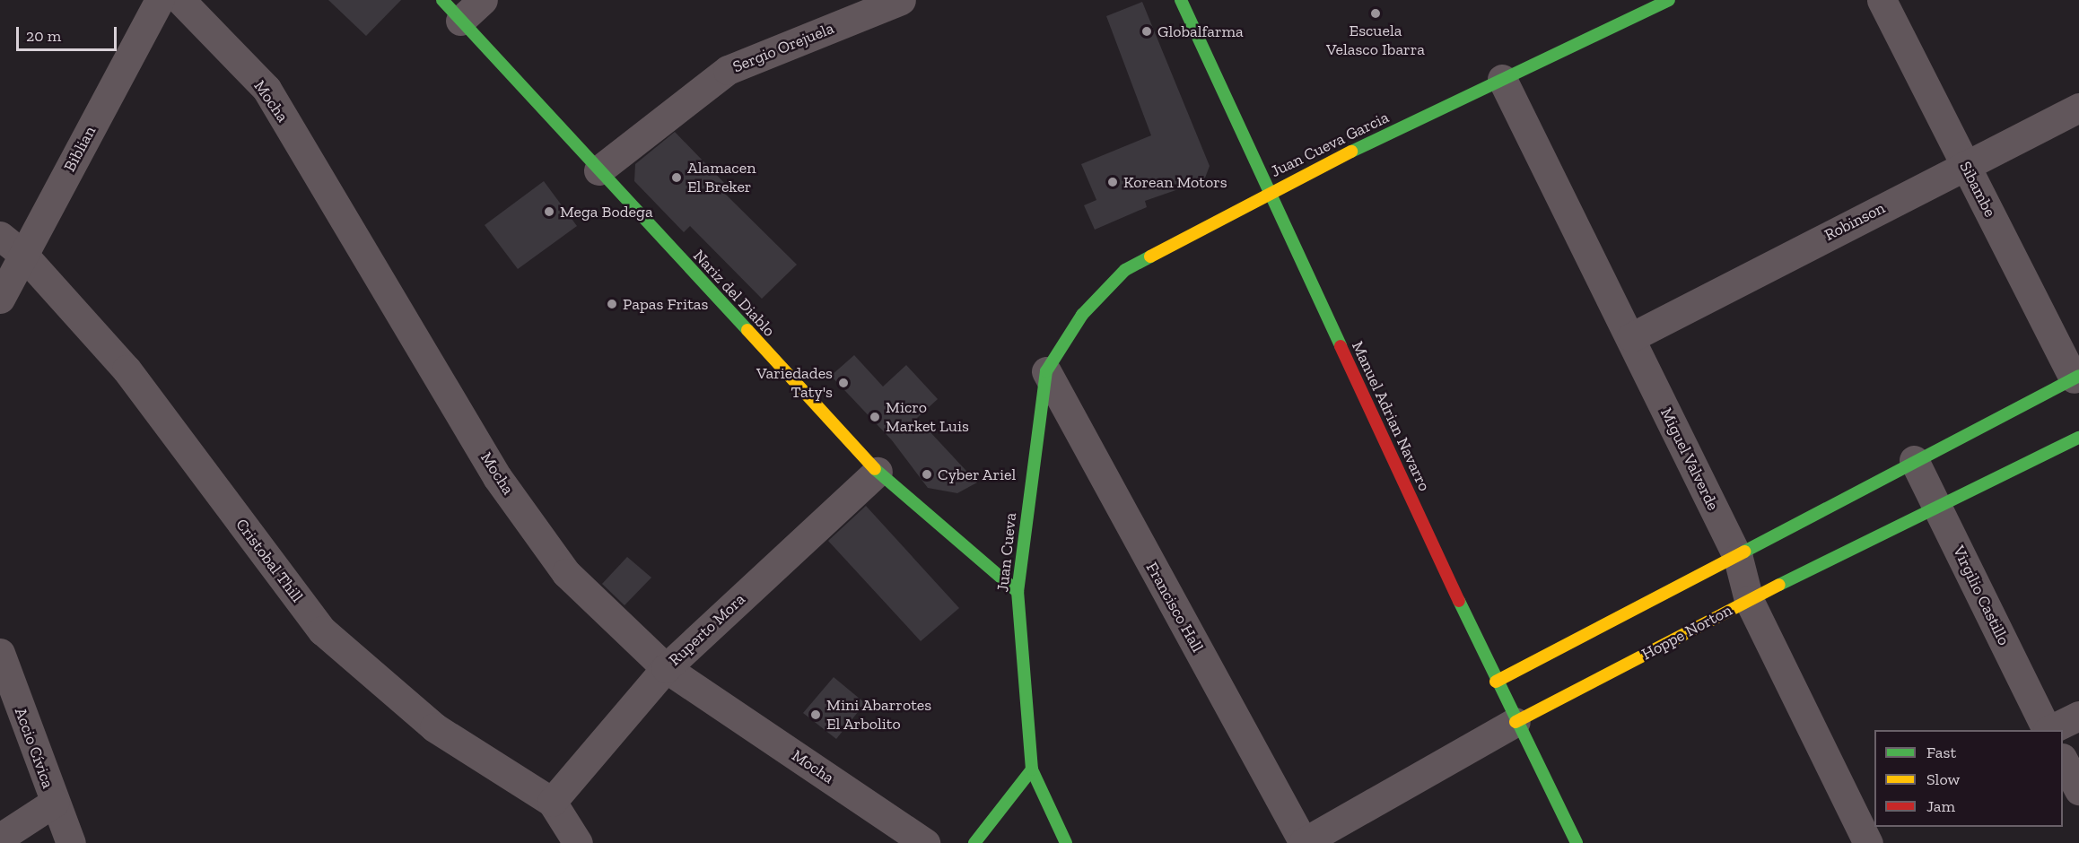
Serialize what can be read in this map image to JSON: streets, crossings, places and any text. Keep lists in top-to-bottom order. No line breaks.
{"streets":{"street":["Sergio Orejuela","Mocha","Juan Cueva Garcia","Biblian","Sibambe","Robinson","Nariz del Diablo","Manuel Adrian Navarro","Miguel Valverde","Juan Cueva","Cristobal Thill","Virgilio Castillo","Francisco Hall","Ruperto Mora","Hoppe Norton","Accio Cívica"]},"crossings":[["Sergio Orejuela","Nariz del Diablo"],["Mocha","Ruperto Mora"],["Juan Cueva Garcia","Manuel Adrian Navarro"],["Juan Cueva Garcia","Miguel Valverde"],["Juan Cueva Garcia","Juan Cueva"],["Juan Cueva Garcia","Francisco Hall"],["Biblian","Cristobal Thill"],["Sibambe","Robinson"],["Robinson","Miguel Valverde"],["Nariz del Diablo","Juan Cueva"],["Nariz del Diablo","Ruperto Mora"],["Manuel Adrian Navarro","Hoppe Norton"],["Miguel Valverde","Hoppe Norton"],["Juan Cueva","Francisco Hall"],["Cristobal Thill","Ruperto Mora"],["Virgilio Castillo","Hoppe Norton"],["Francisco Hall","Hoppe Norton"]],"places":["Escuela Velasco Ibarra","Globalfarma","Alamacen El Breker","Korean Motors","Mega Bodega","Papas Fritas","Variedades Taty's","Micro Market Luis","Cyber Ariel","Mini Abarrotes El Arbolito"],"legend":["Fast","Slow","Jam"],"scale_bar":"20 m"}
